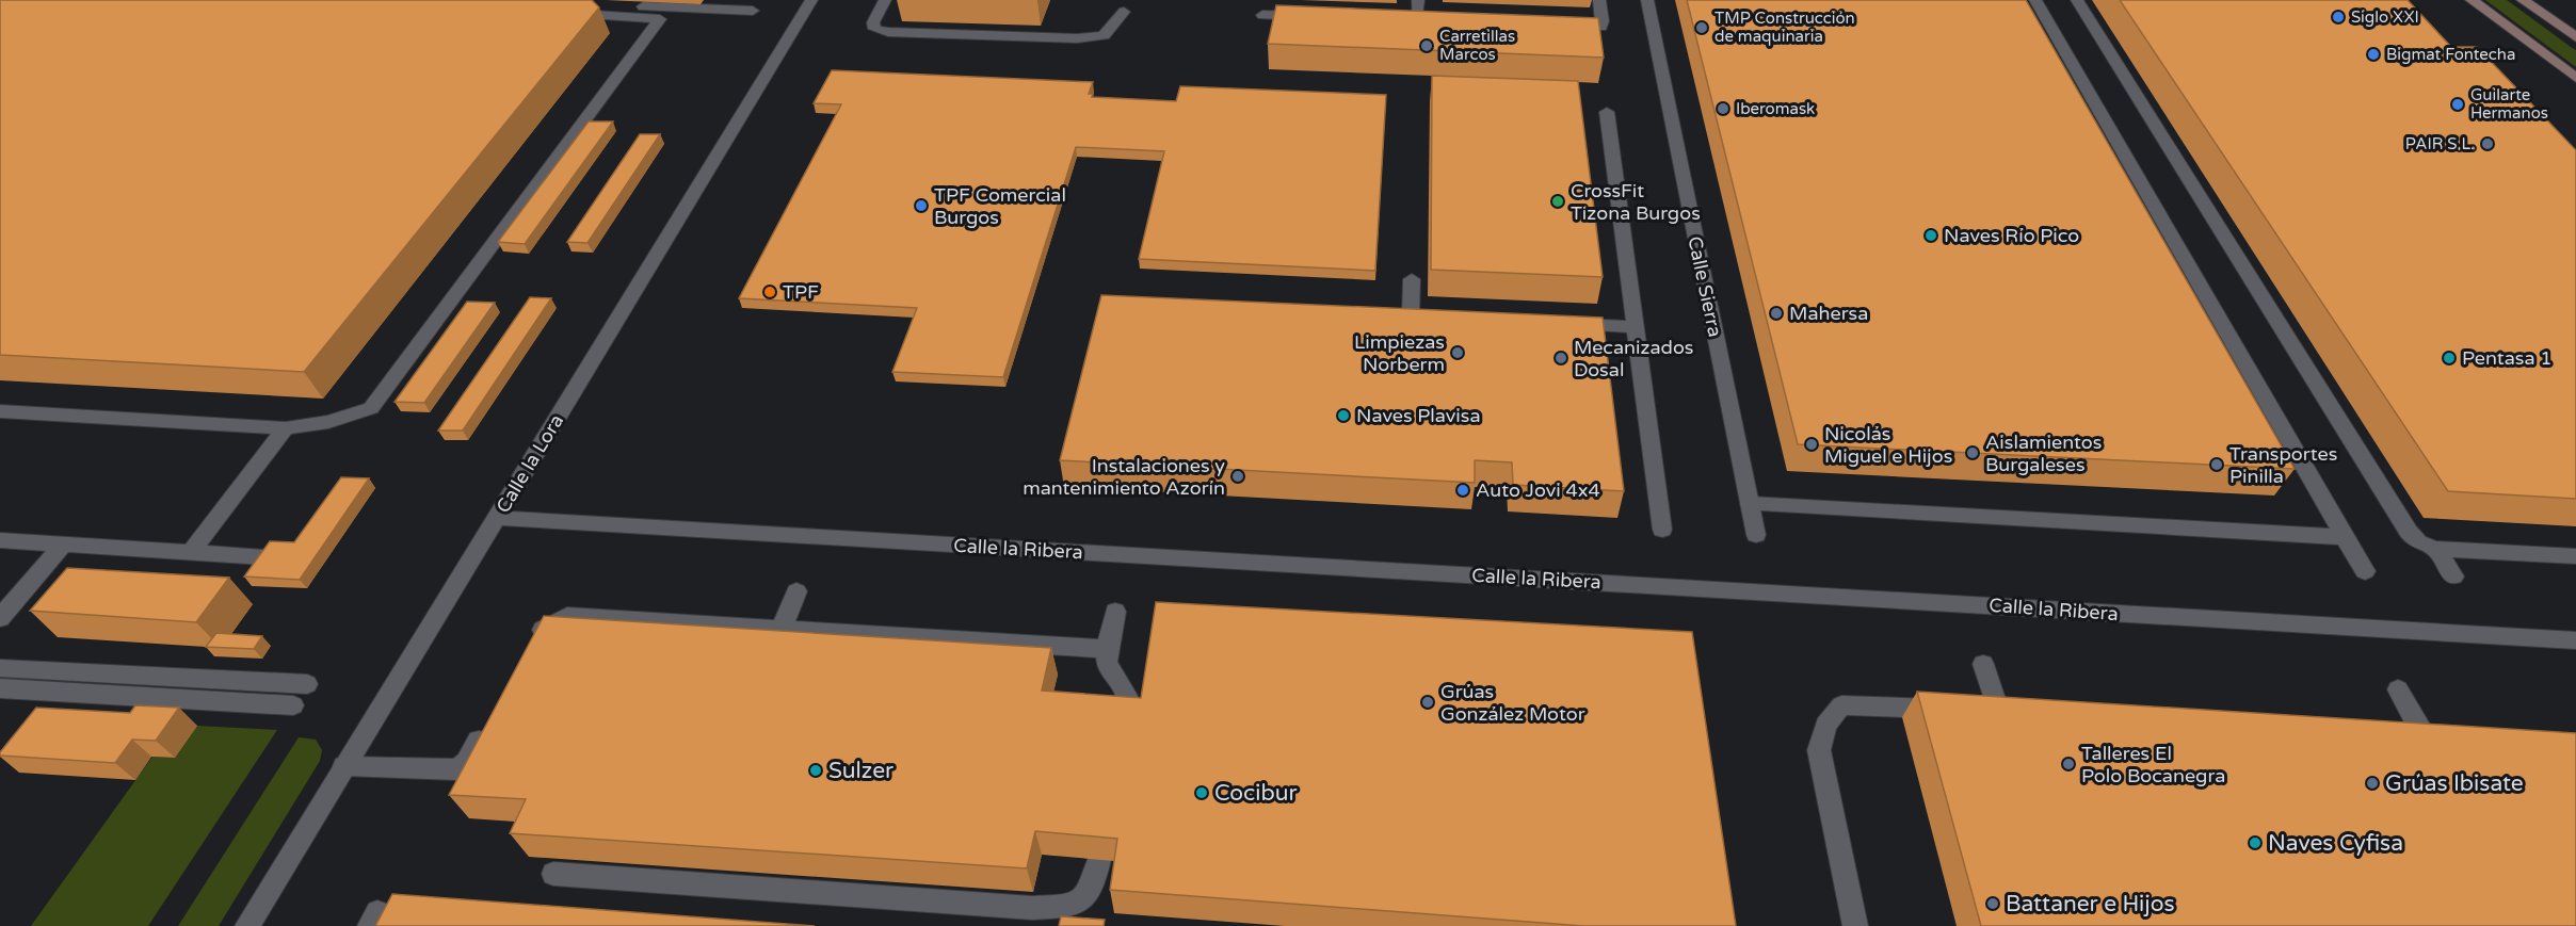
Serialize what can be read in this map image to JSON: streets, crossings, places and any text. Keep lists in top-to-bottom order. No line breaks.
{"streets":{"street":["Calle Sierra","Calle la Lora","Calle la Ribera"]},"crossings":[["Calle la Lora","Calle la Ribera"]],"places":["Siglo XXI","TMP Construcción de maquinaria","Carretillas Marcos","Bigmat Fontecha","Guilarte Hermanos","Iberomask","PAIR S.L.","CrossFit Tizona Burgos","TPF Comercial Burgos","Naves Río Pico","TPF","Mahersa","Limpiezas Norberm","Mecanizados Dosal","Pentasa 1","Naves Plavisa","Nicolás Miguel e Hijos","Aislamientos Burgaleses","Transportes Pinilla","Instalaciones y mantenimiento Azorín","Auto Jovi 4x4","Grúas González Motor","Talleres El Polo Bocanegra","Sulzer","Grúas Ibisate","Cocibur","Naves Cyfisa","Battaner e Hijos"]}
